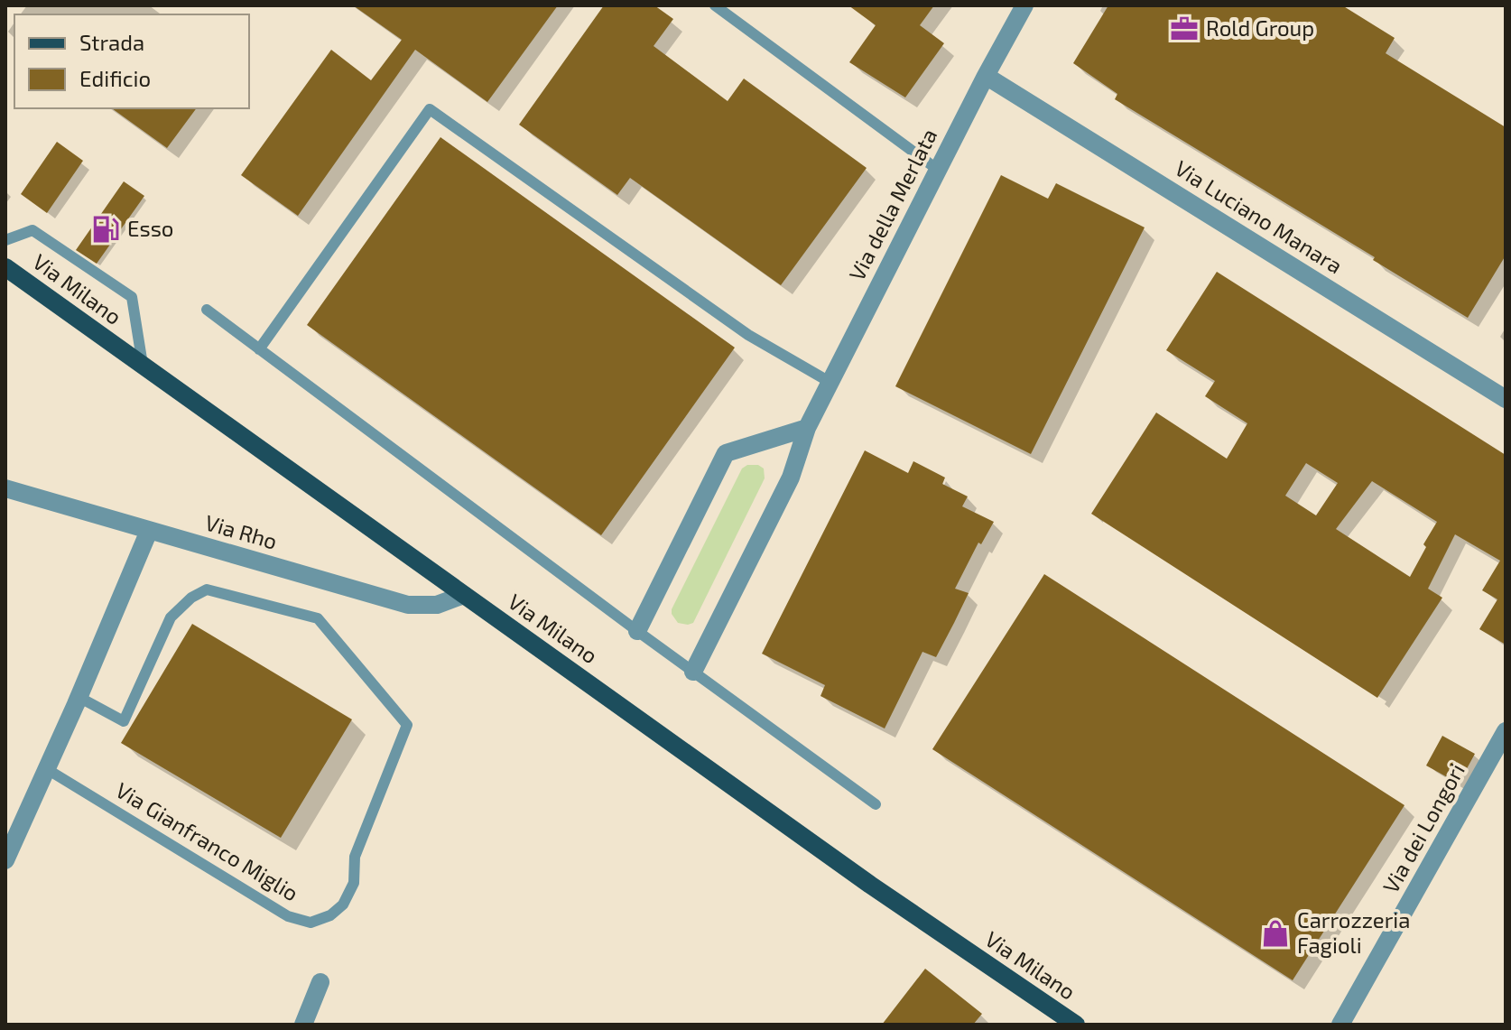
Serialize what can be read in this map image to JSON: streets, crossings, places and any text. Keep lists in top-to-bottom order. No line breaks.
{"streets":{"main road":["Via Milano"],"street":["Via della Merlata","Via Luciano Manara","Via Rho","Via dei Longori"],"lane":["Via Gianfranco Miglio"]},"crossings":[["Via della Merlata","Via Luciano Manara"],["Via Milano","Via Rho"]],"places":{"office":["Rold Group"],"fuel station":["Esso"],"shop":["Carrozzeria Fagioli"]},"legend":["Strada","Edificio"]}
